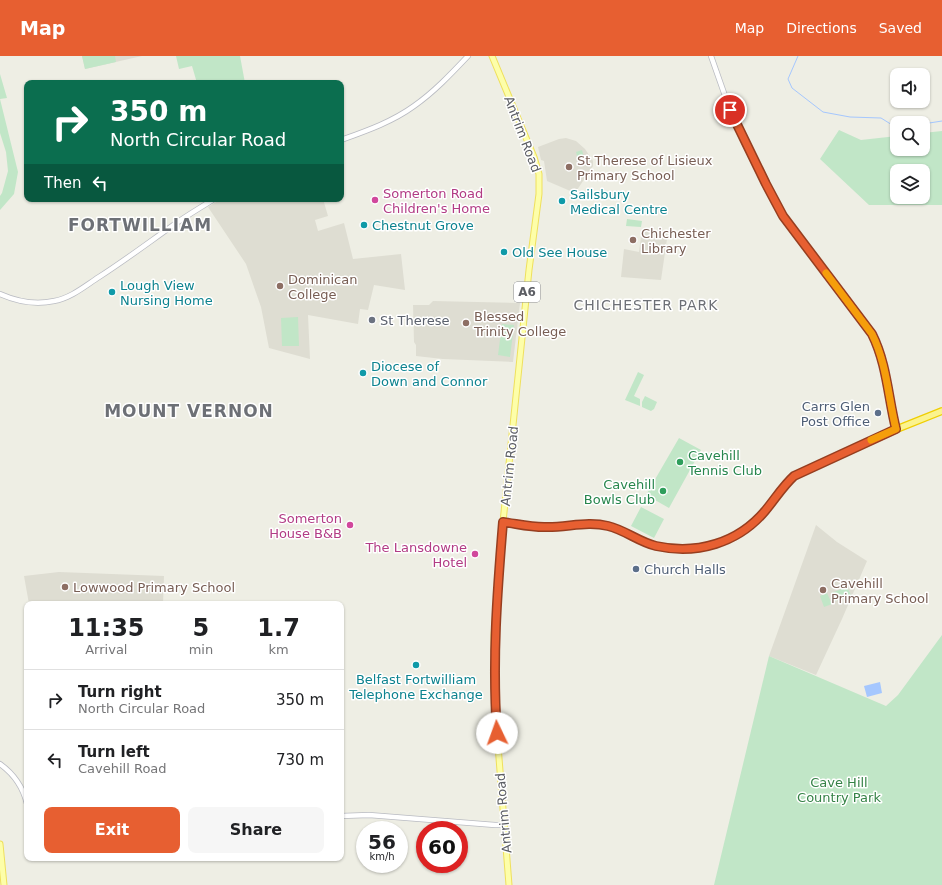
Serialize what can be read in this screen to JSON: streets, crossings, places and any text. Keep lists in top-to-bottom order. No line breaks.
{"streets":{"main road":["Antrim Road","A6"]},"districts":["FORTWILLIAM","CHICHESTER PARK","MOUNT VERNON"],"parks":["Cave Hill Country Park"],"places":["St Therese of Lisieux Primary School","Somerton Road Children's Home","Sailsbury Medical Centre","Chestnut Grove","Chichester Library","Old See House","Dominican College","Lough View Nursing Home","St Therese","Blessed Trinity College","Diocese of Down and Connor","Carrs Glen Post Office","Cavehill Tennis Club","Cavehill Bowls Club","Somerton House B&B","The Lansdowne Hotel","Church Halls","Lowwood Primary School","Cavehill Primary School","Belfast Fortwilliam Telephone Exchange"],"page":{"header":"Map","nav":["Map","Directions","Saved"],"turn":["350 m","North Circular Road"],"then":"Then","eta":["11:35","Arrival","5","min","1.7","km"],"list":[{"name":"Turn right","note":"North Circular Road","value":"350 m"},{"name":"Turn left","note":"Cavehill Road","value":"730 m"}],"buttons":["Exit","Share"],"speed":"56 km/h","limit":"60"}}
